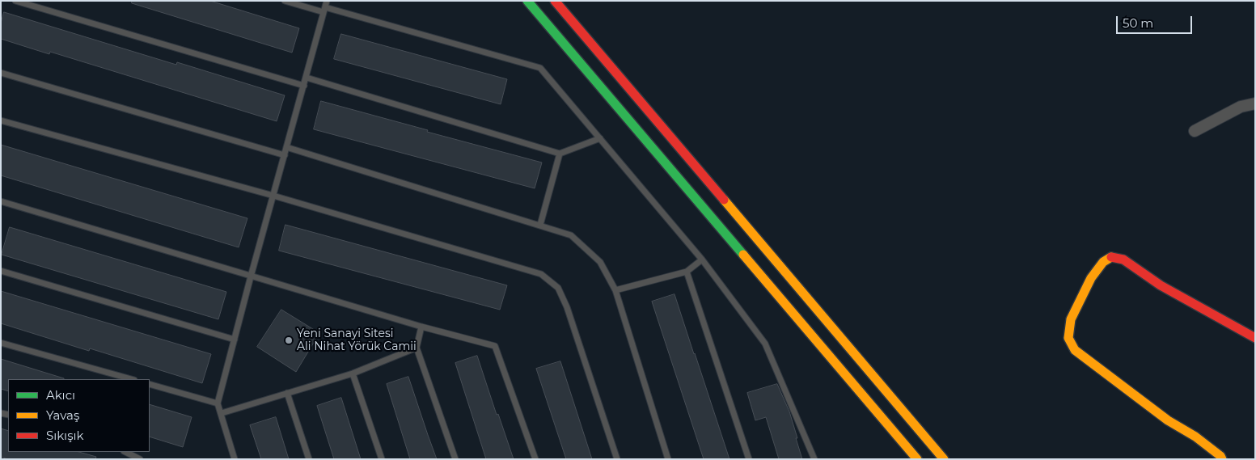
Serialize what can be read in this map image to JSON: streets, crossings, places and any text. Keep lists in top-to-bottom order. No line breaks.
{"places":["Yeni Sanayi Sitesi Ali Nihat Yörük Camii"],"legend":["Akıcı","Yavaş","Sıkışık"],"scale_bar":"50 m"}
